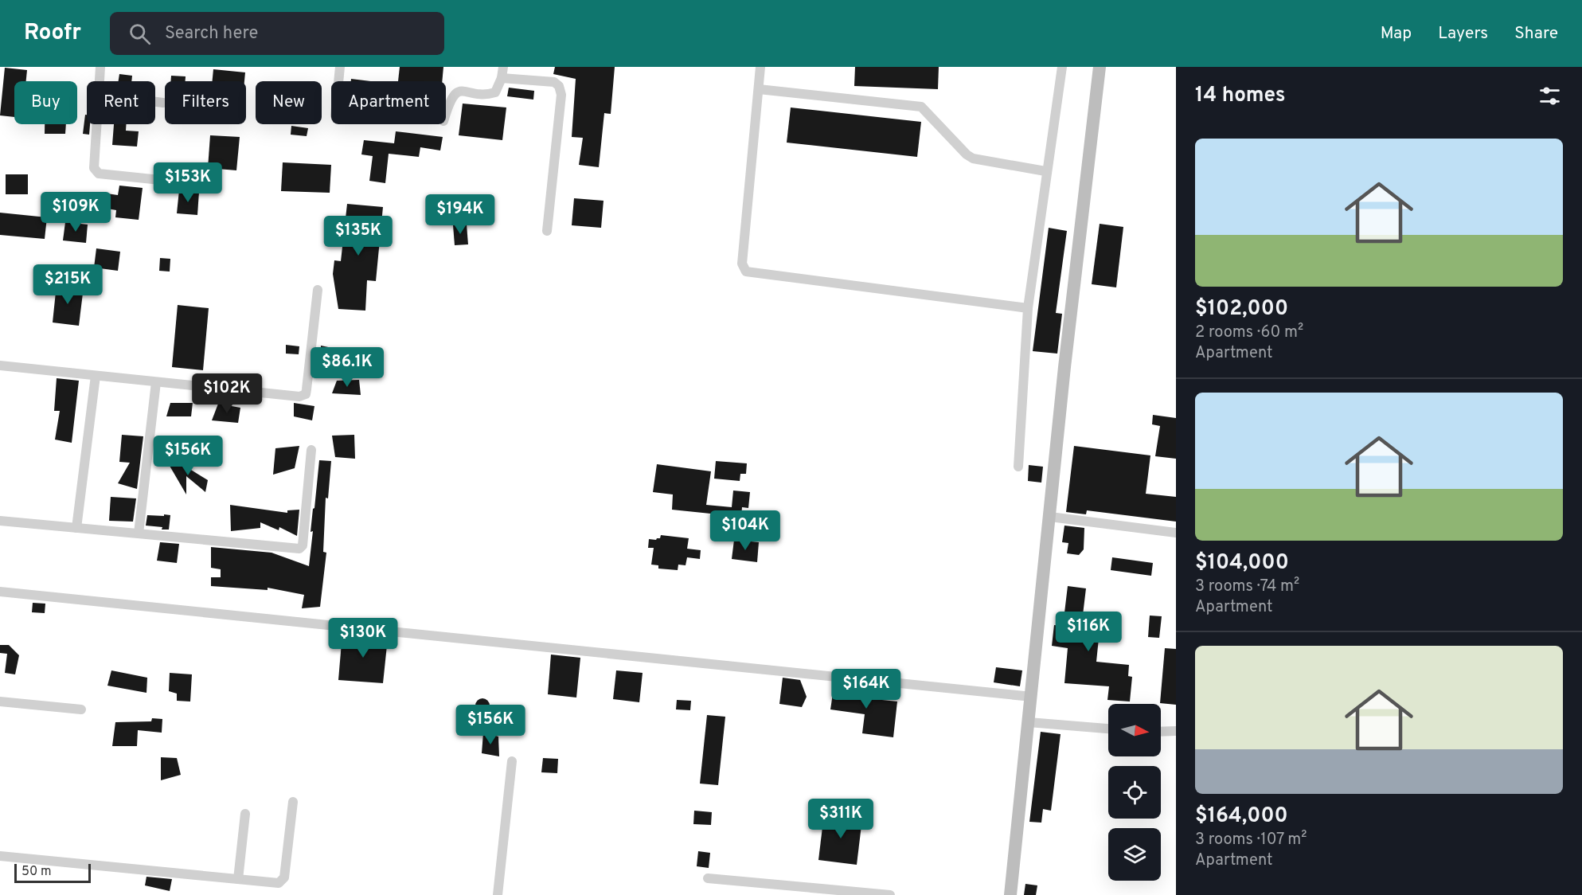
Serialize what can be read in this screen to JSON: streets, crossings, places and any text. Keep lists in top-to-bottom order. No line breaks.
{"scale_bar":"50 m","north":"right","page":{"header":"Roofr","search":"Search here","nav":["Map","Layers","Share"],"heading":"14 homes","chip":["Buy","Rent","Filters","New","Apartment"],"list":[{"name":"$102,000","note":"2 rooms · 60 m² · Apartment"},{"name":"$104,000","note":"3 rooms · 74 m² · Apartment"},{"name":"$164,000","note":"3 rooms · 107 m² · Apartment"}],"price":["$153K","$109K","$194K","$135K","$215K","$86.1K","$102K","$156K","$104K","$116K","$130K","$164K","$156K","$311K"],"scale":"50 m"}}
